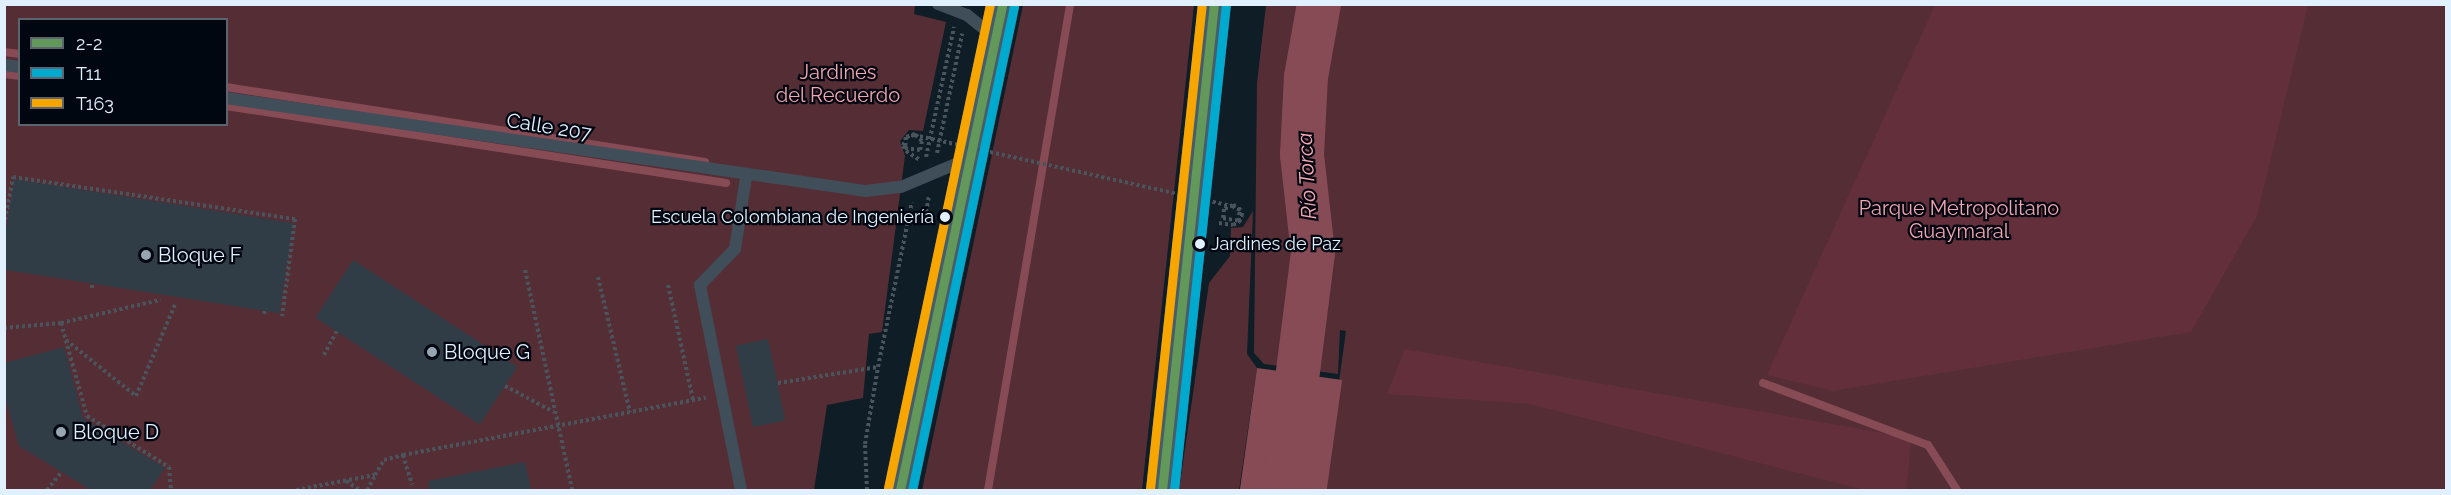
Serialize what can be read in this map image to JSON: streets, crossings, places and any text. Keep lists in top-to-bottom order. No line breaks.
{"streets":{"lane":["Calle 207"]},"water":["Río Torca"],"parks":["Jardines del Recuerdo","Parque Metropolitano Guaymaral"],"places":["Escuela Colombiana de Ingeniería","Jardines de Paz","Bloque F","Bloque G","Bloque D"],"lines":["transit line 2-2","transit line T163","transit line T11"],"legend":["2-2","T11","T163"]}
